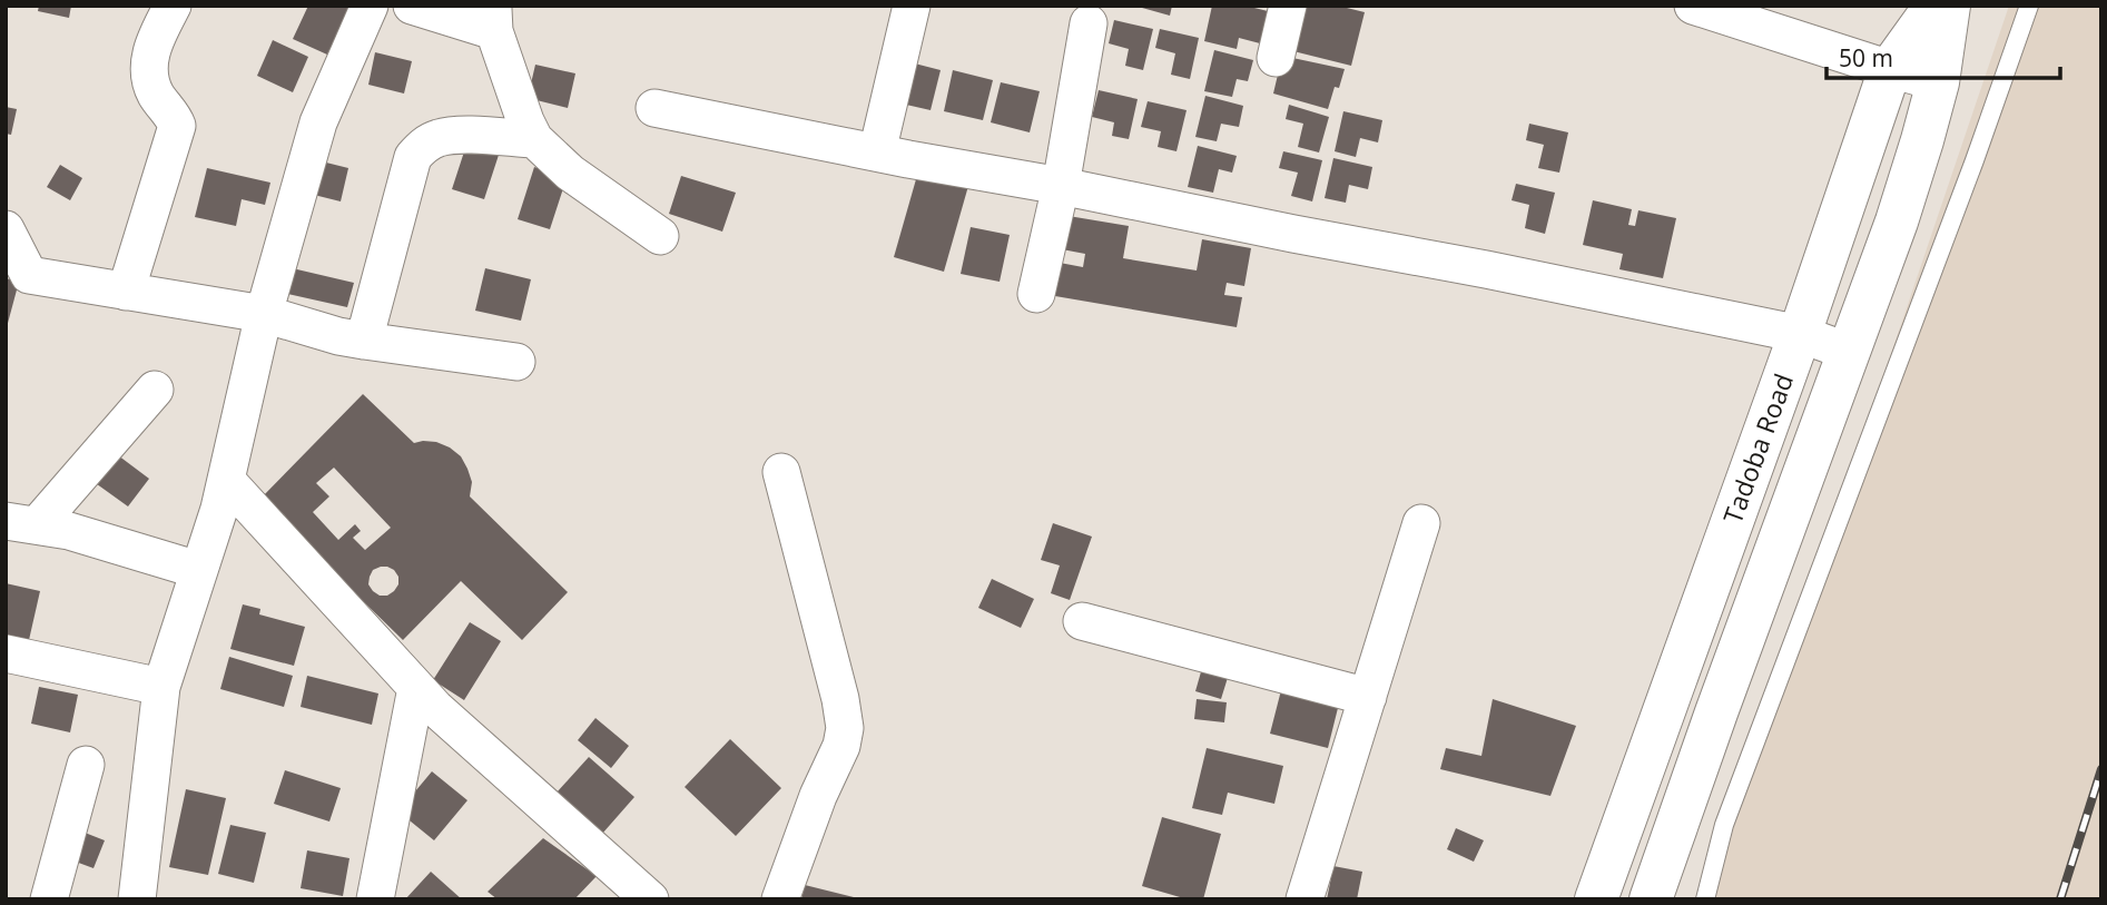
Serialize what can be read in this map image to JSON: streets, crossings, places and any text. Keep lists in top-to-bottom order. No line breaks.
{"streets":{"main road":["Tadoba Road"]},"scale_bar":"50 m"}
